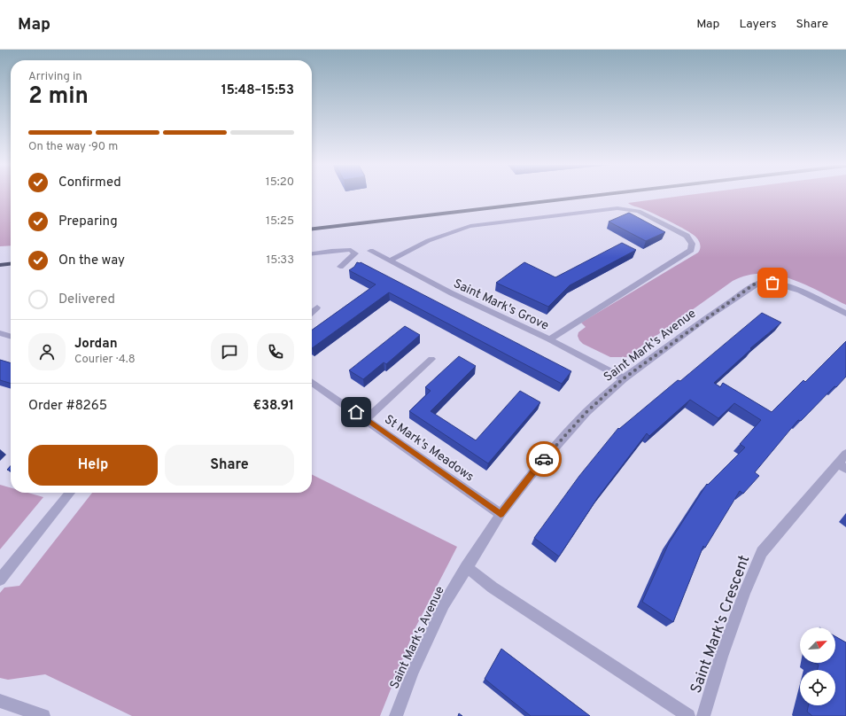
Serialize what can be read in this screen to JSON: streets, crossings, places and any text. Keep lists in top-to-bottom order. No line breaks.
{"streets":{"street":["Saint Mark's Grove","Saint Mark's Avenue","St Mark's Meadows","Saint Mark's Crescent"]},"crossings":[["Saint Mark's Grove","Saint Mark's Avenue"],["Saint Mark's Avenue","St Mark's Meadows"]],"north":"top right","page":{"header":"Map","nav":["Map","Layers","Share"],"heading":["2 min","Arriving in","15:48–15:53"],"panel":["Jordan","Courier · 4.8","Order #8265","€38.91"],"bar":"On the way · 90 m","list":[["Confirmed","15:20"],["Preparing","15:25"],["On the way","15:33"],"Delivered"],"buttons":["Help","Share"]}}
